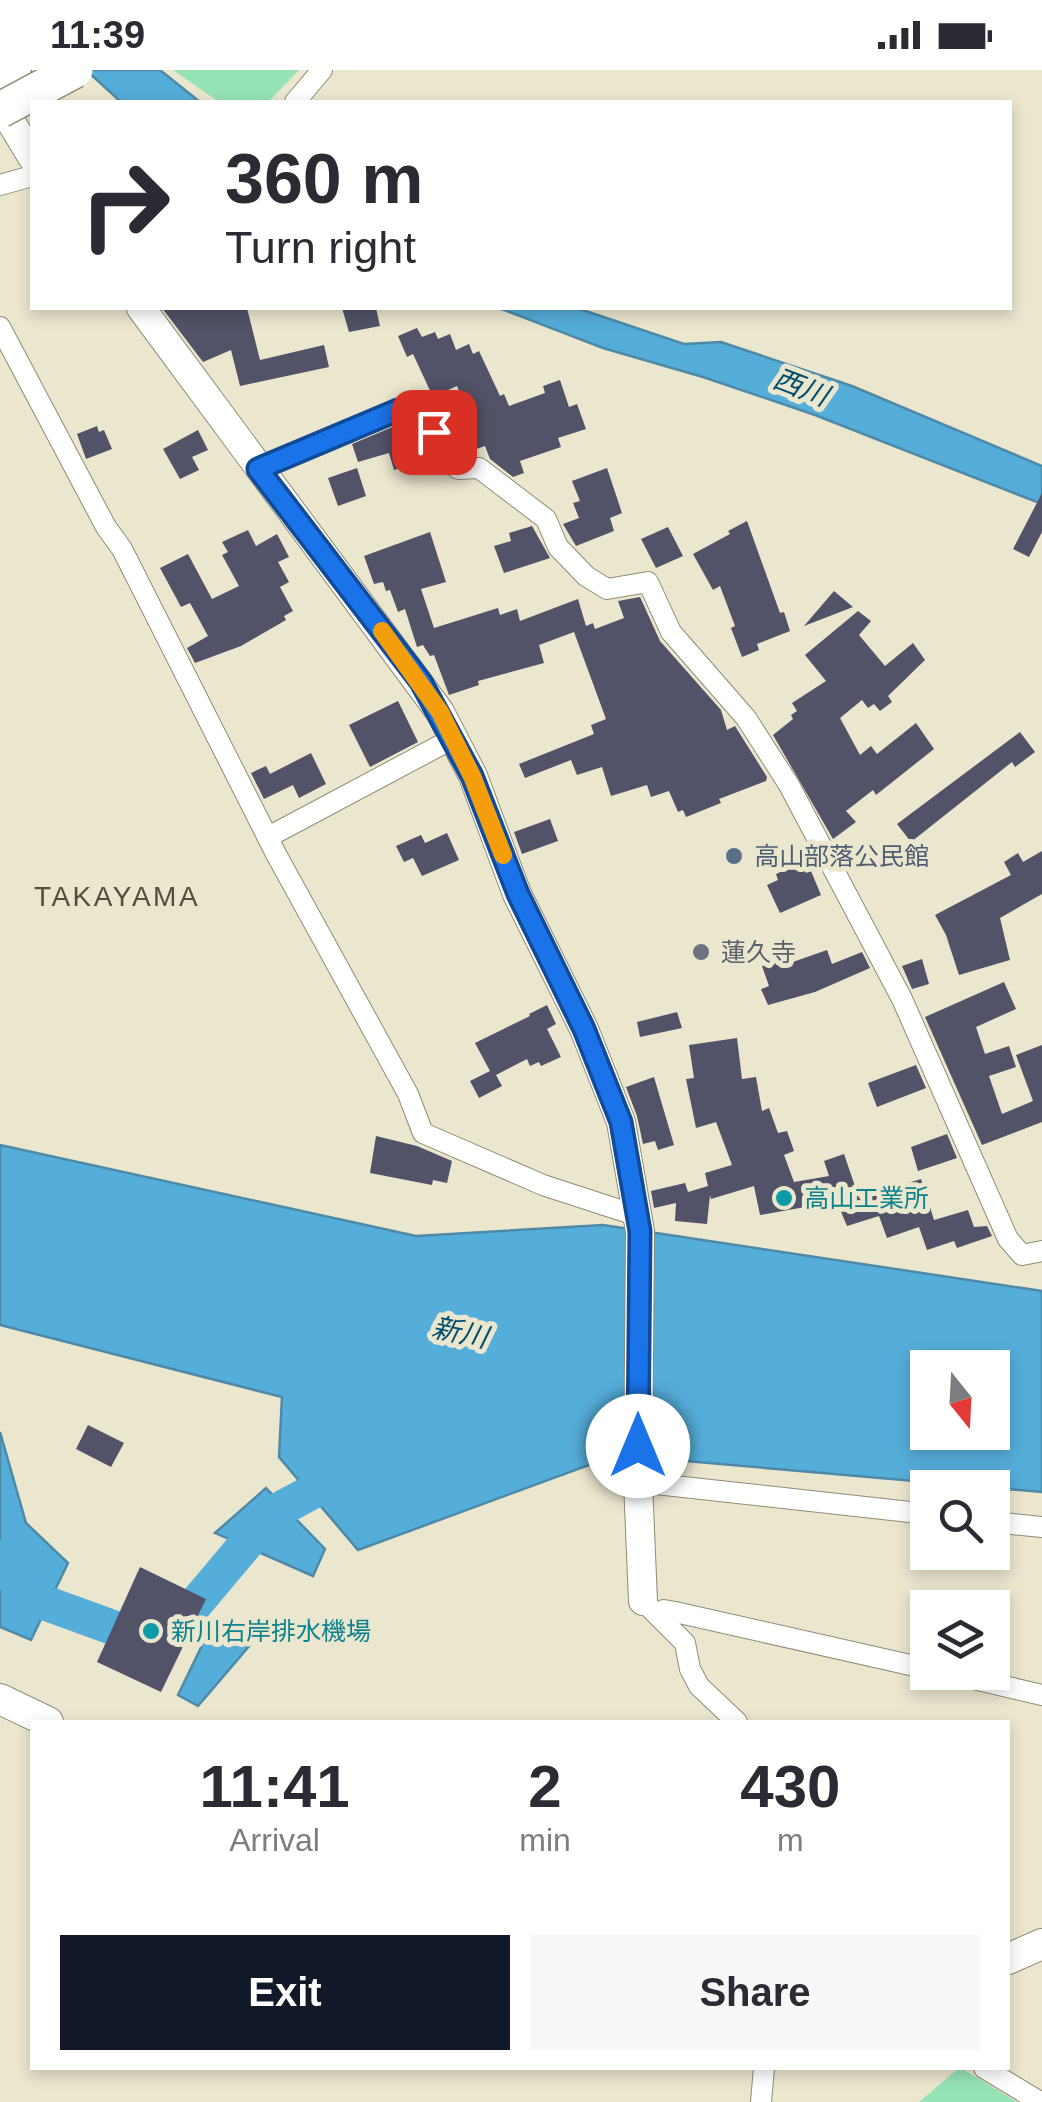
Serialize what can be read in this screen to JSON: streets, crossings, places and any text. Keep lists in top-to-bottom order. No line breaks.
{"districts":["TAKAYAMA"],"water":["西川","新川"],"places":["高山部落公民館","蓮久寺","高山工業所","新川右岸排水機場"],"north":"bottom","page":{"status":"11:39","turn":["360 m","Turn right"],"eta":["11:41","Arrival","2","min","430","m"],"buttons":["Exit","Share"]}}
